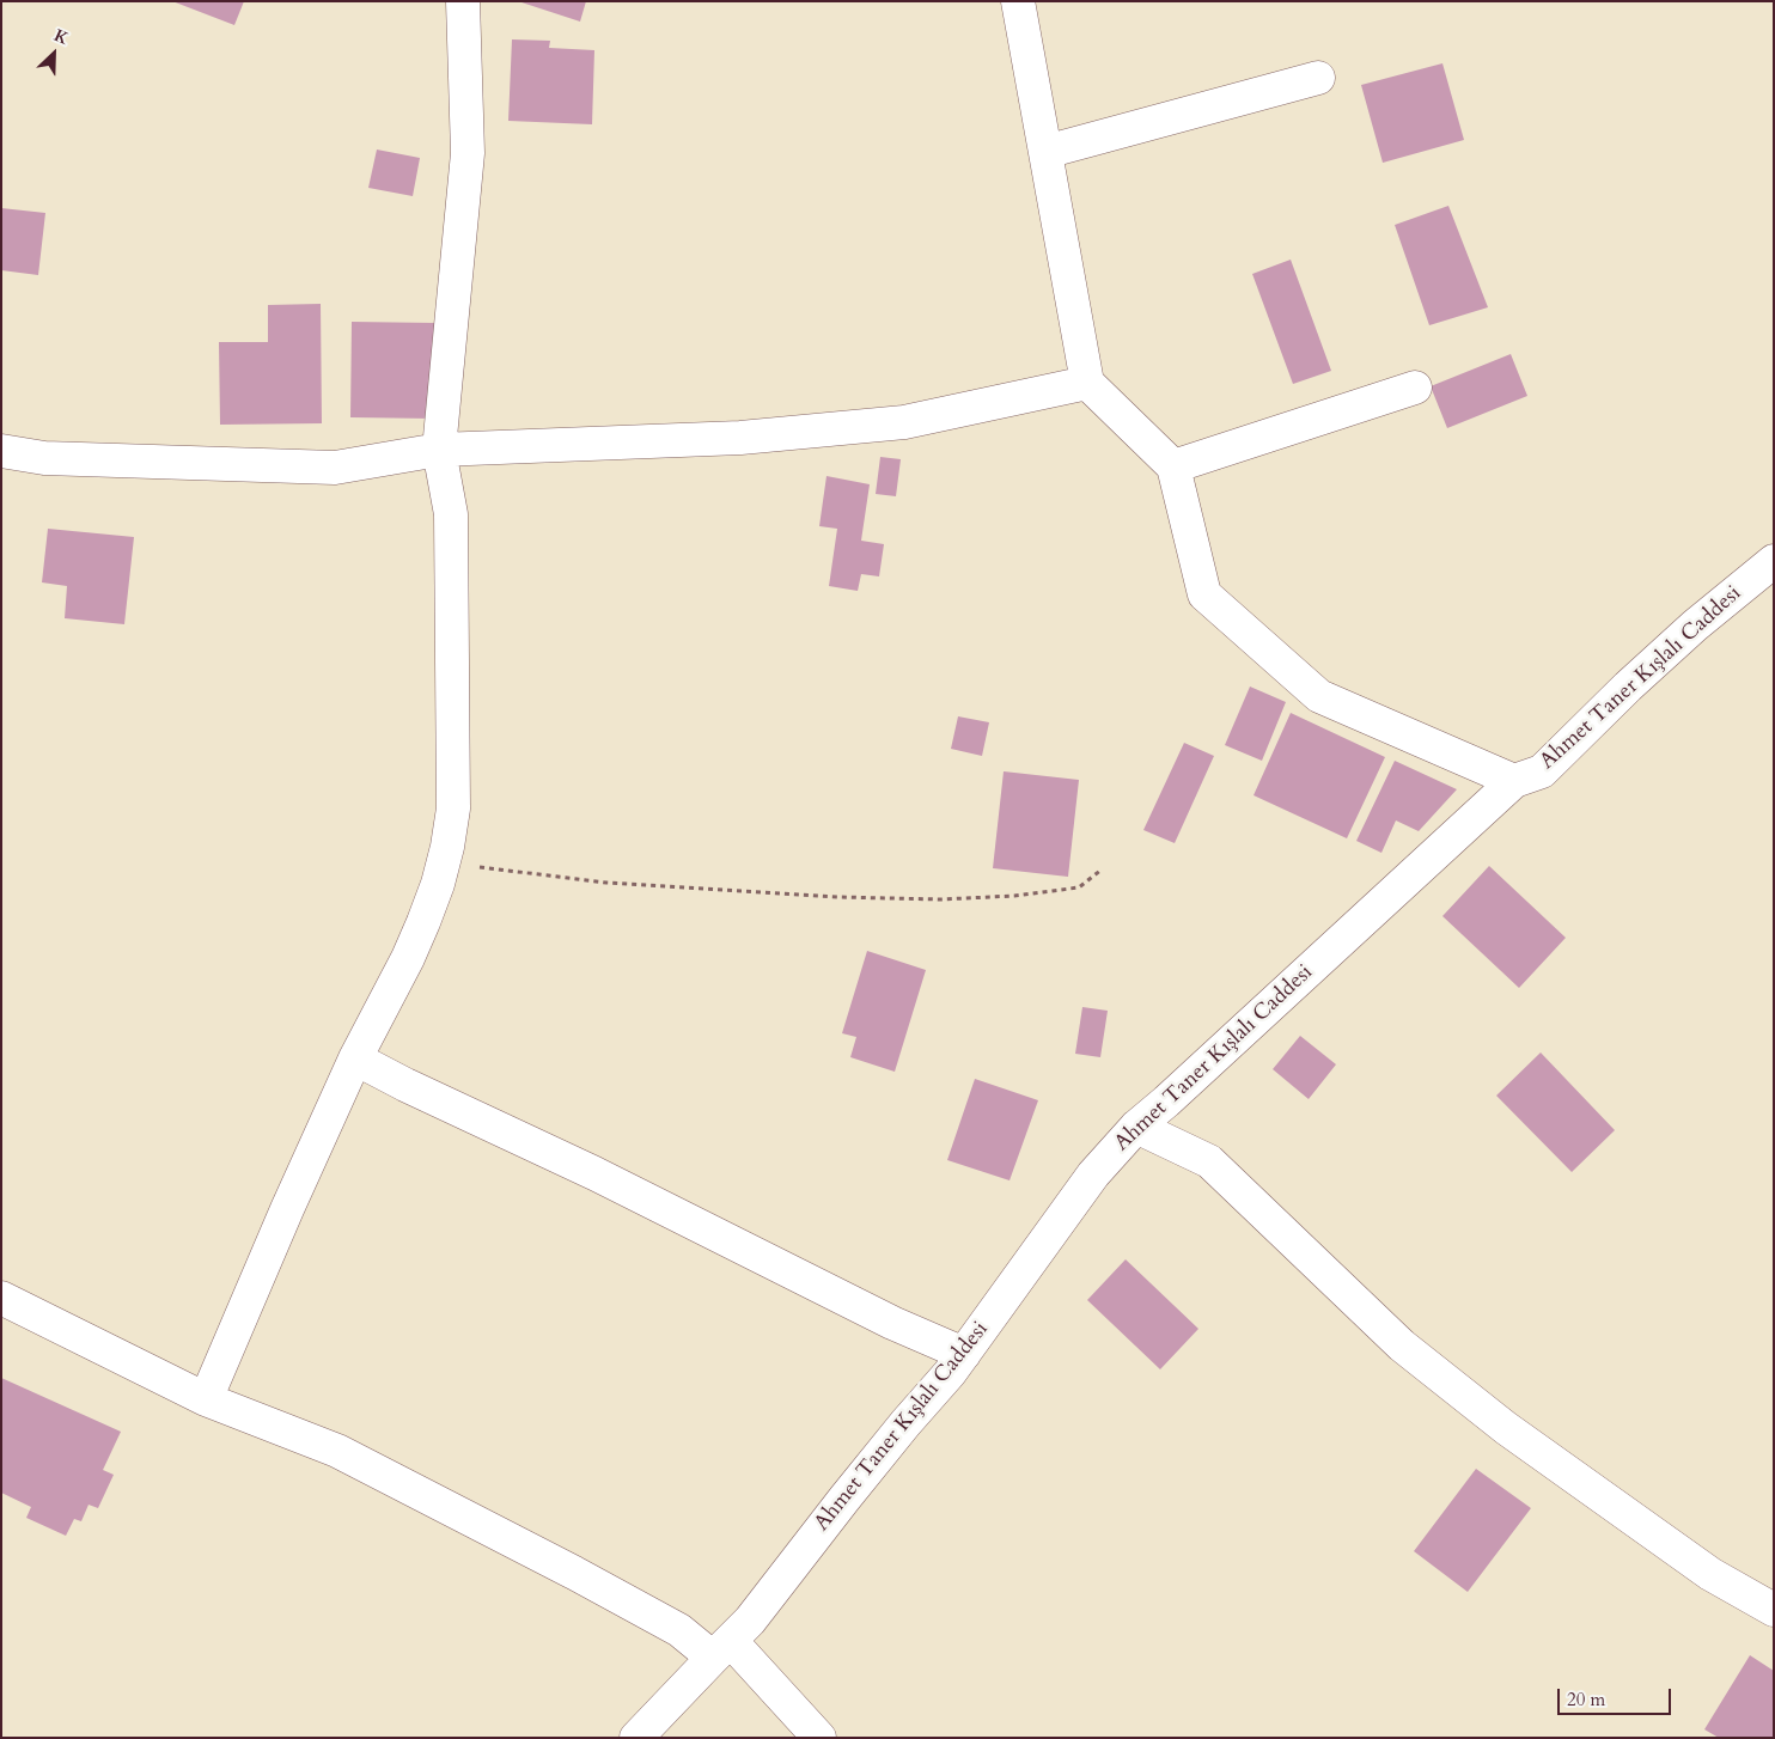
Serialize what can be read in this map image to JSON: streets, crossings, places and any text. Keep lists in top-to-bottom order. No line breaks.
{"streets":{"street":["Ahmet Taner Kışlalı Caddesi"]},"scale_bar":"20 m","north":"top right"}
